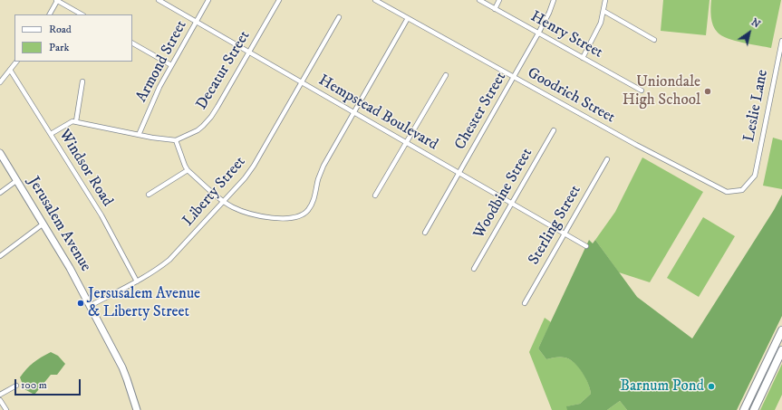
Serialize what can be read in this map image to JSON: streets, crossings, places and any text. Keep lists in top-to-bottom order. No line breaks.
{"streets":{"main road":["Jerusalem Avenue"],"street":["Henry Street","Armond Street","Decatur Street","Goodrich Street","Leslie Lane","Chester Street","Hempstead Boulevard","Windsor Road","Liberty Street","Woodbine Street","Sterling Street"]},"crossings":[["Henry Street","Chester Street"],["Armond Street","Hempstead Boulevard"],["Decatur Street","Hempstead Boulevard"],["Goodrich Street","Leslie Lane"],["Goodrich Street","Chester Street"],["Chester Street","Hempstead Boulevard"],["Hempstead Boulevard","Liberty Street"],["Hempstead Boulevard","Woodbine Street"],["Hempstead Boulevard","Sterling Street"],["Windsor Road","Liberty Street"],["Liberty Street","Jerusalem Avenue"]],"places":["Uniondale High School","Jersusalem Avenue & Liberty Street","Barnum Pond"],"legend":["Road","Park"],"scale_bar":"100 m","north":"top right"}
